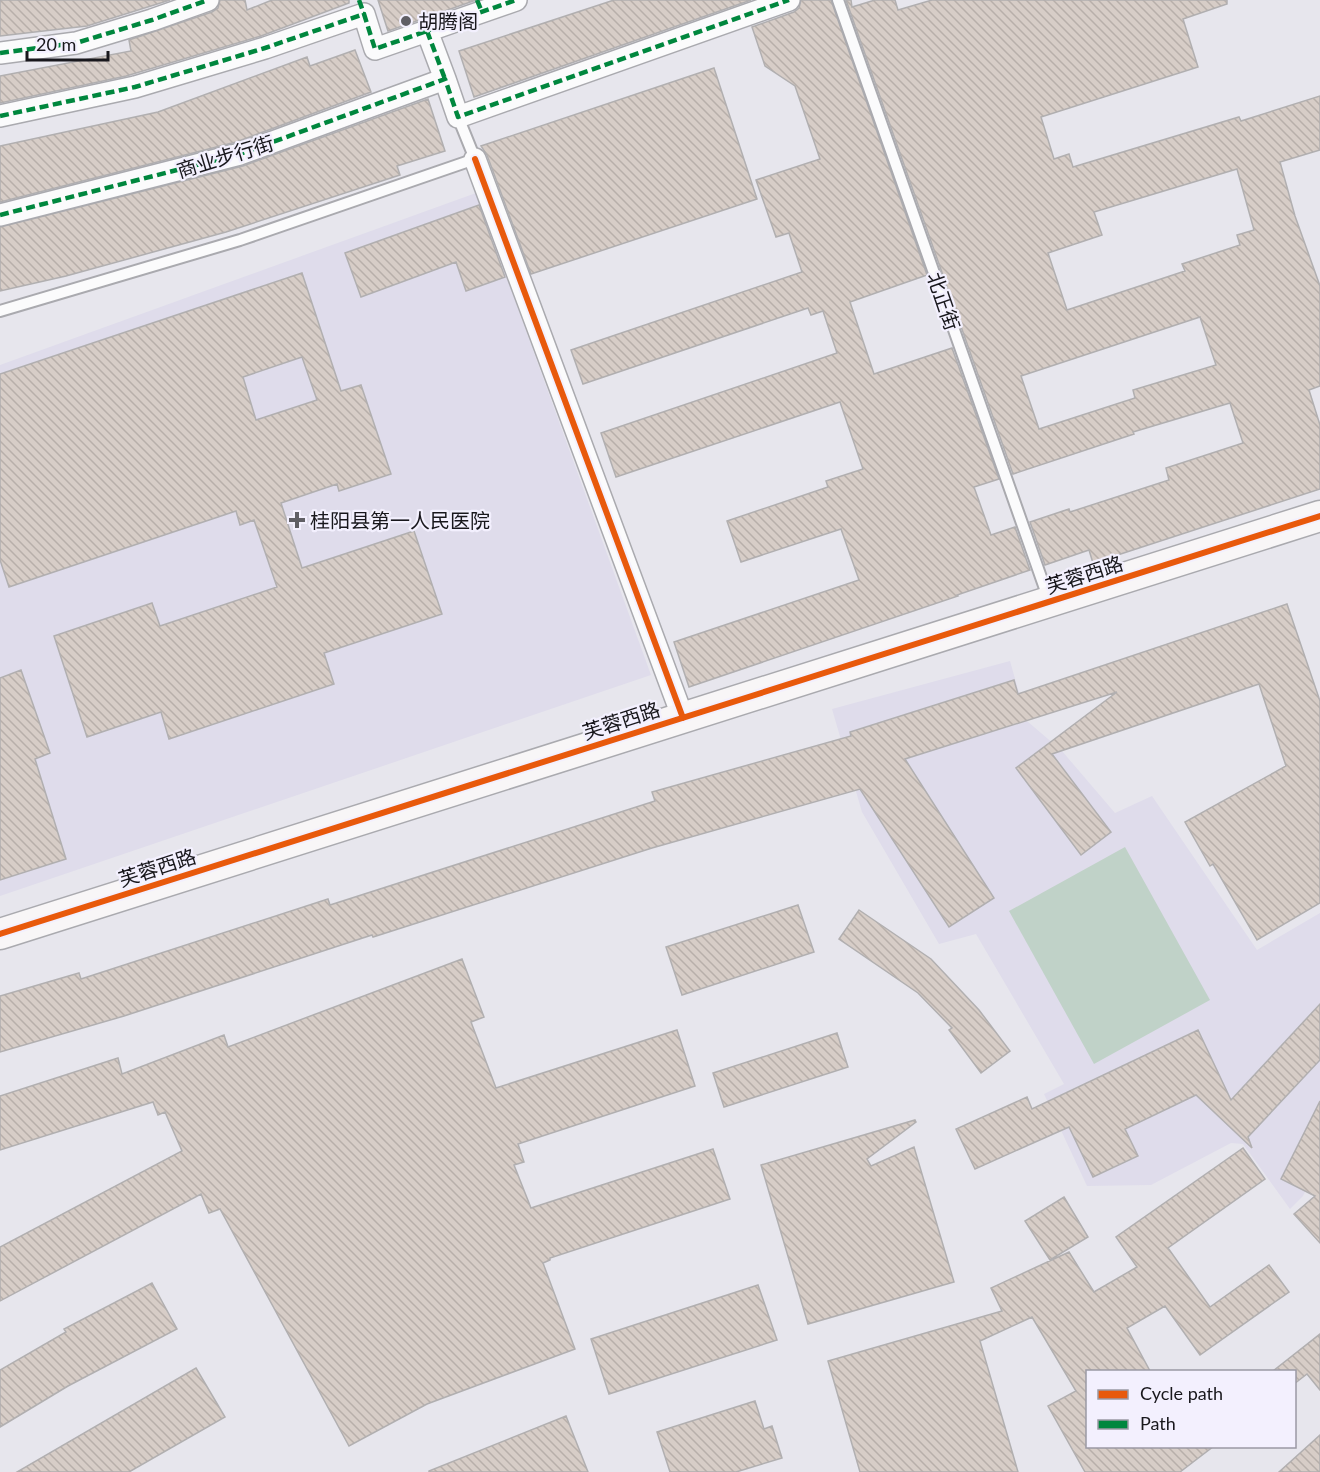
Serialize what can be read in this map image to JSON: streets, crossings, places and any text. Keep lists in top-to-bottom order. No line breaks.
{"streets":{"street":["商业步行街","芙蓉西路"],"lane":["北正街"]},"crossings":[["北正街","芙蓉西路"]],"places":{"other":["胡腾阁"],"health":["桂阳县第一人民医院"]},"legend":["Cycle path","Path"],"scale_bar":"20 m"}
